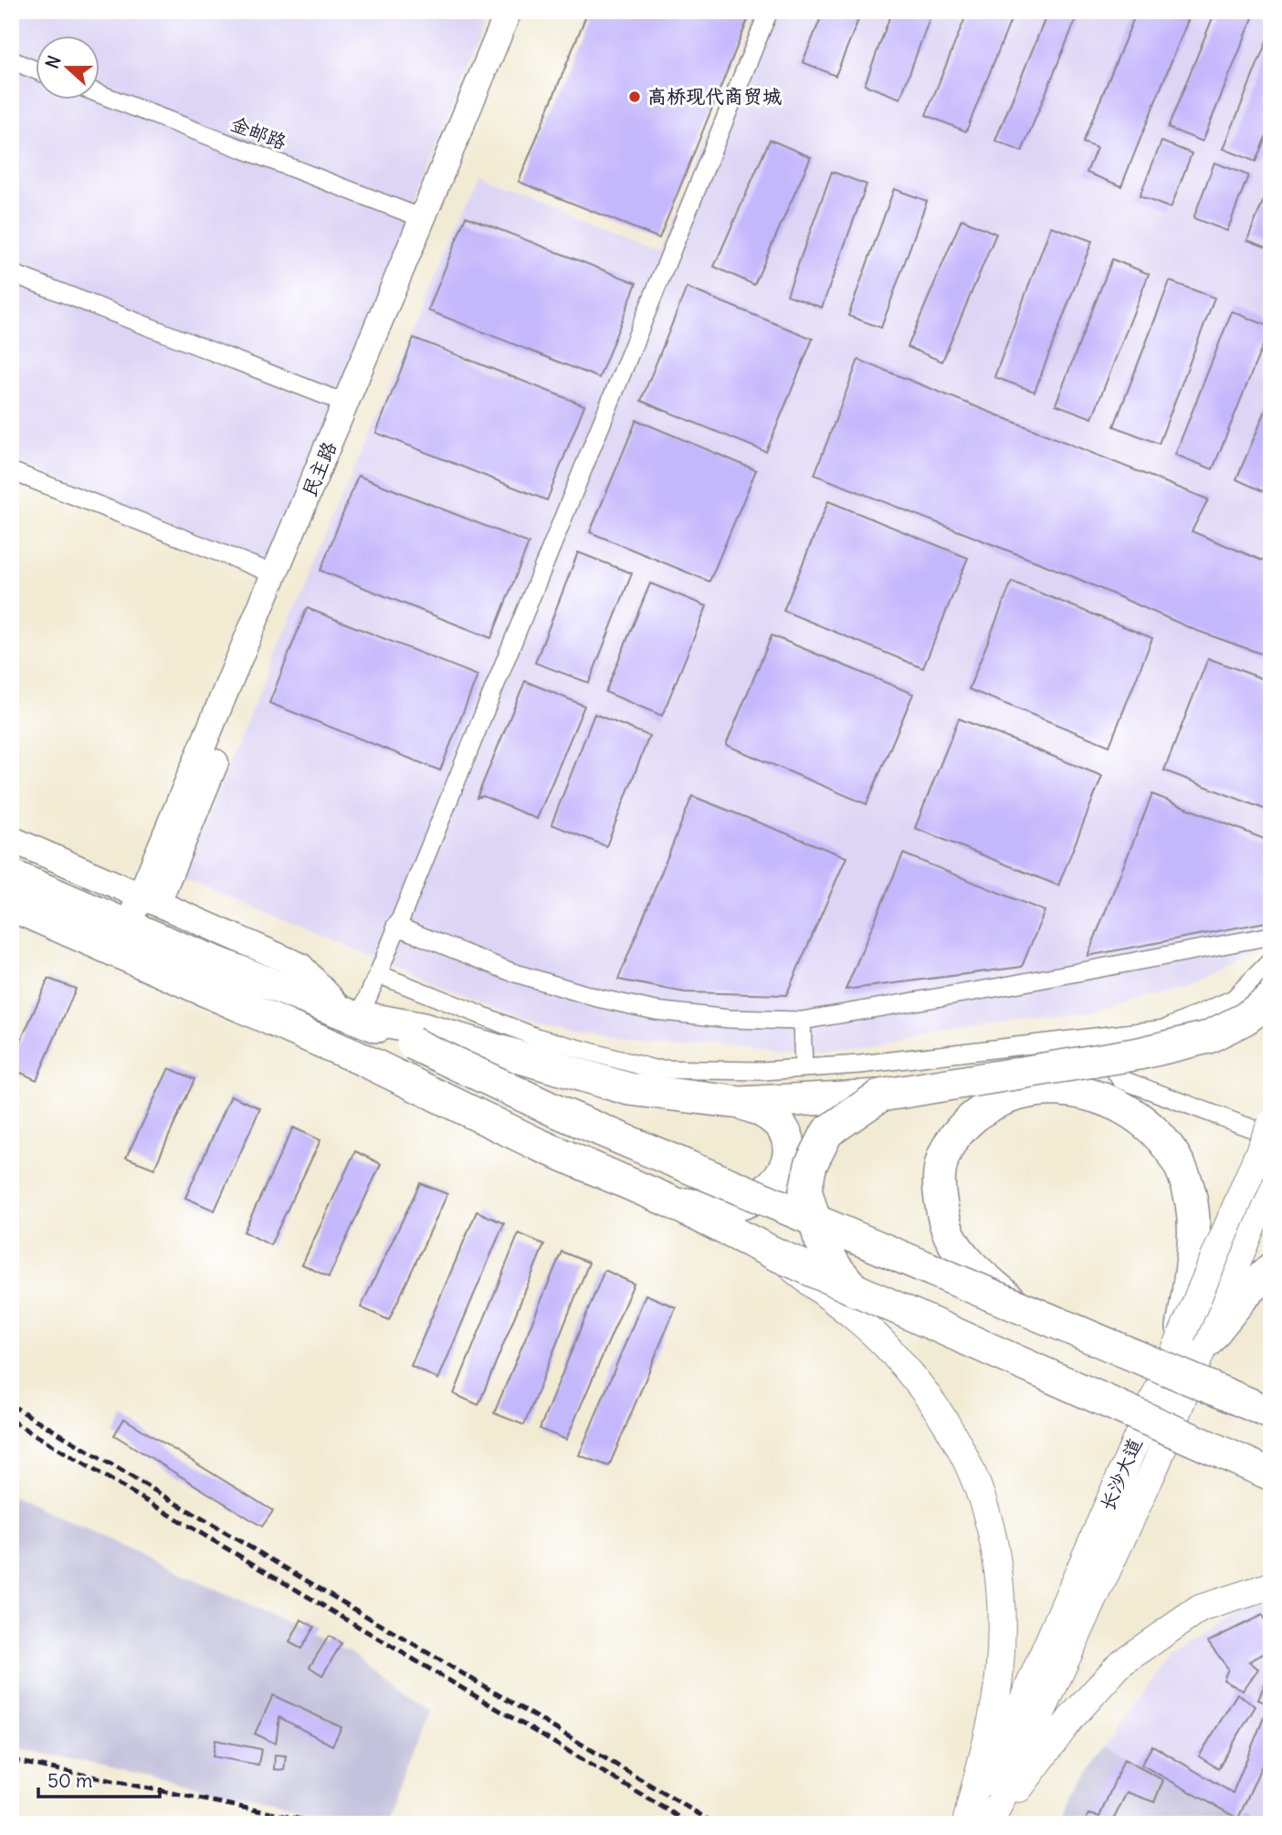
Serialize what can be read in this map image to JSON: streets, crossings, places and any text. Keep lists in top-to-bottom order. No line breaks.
{"streets":{"main road":["长沙大道"],"street":["金邮路","民主路"]},"crossings":[["金邮路","民主路"]],"places":["高桥现代商贸城"],"scale_bar":"50 m","north":"left"}
